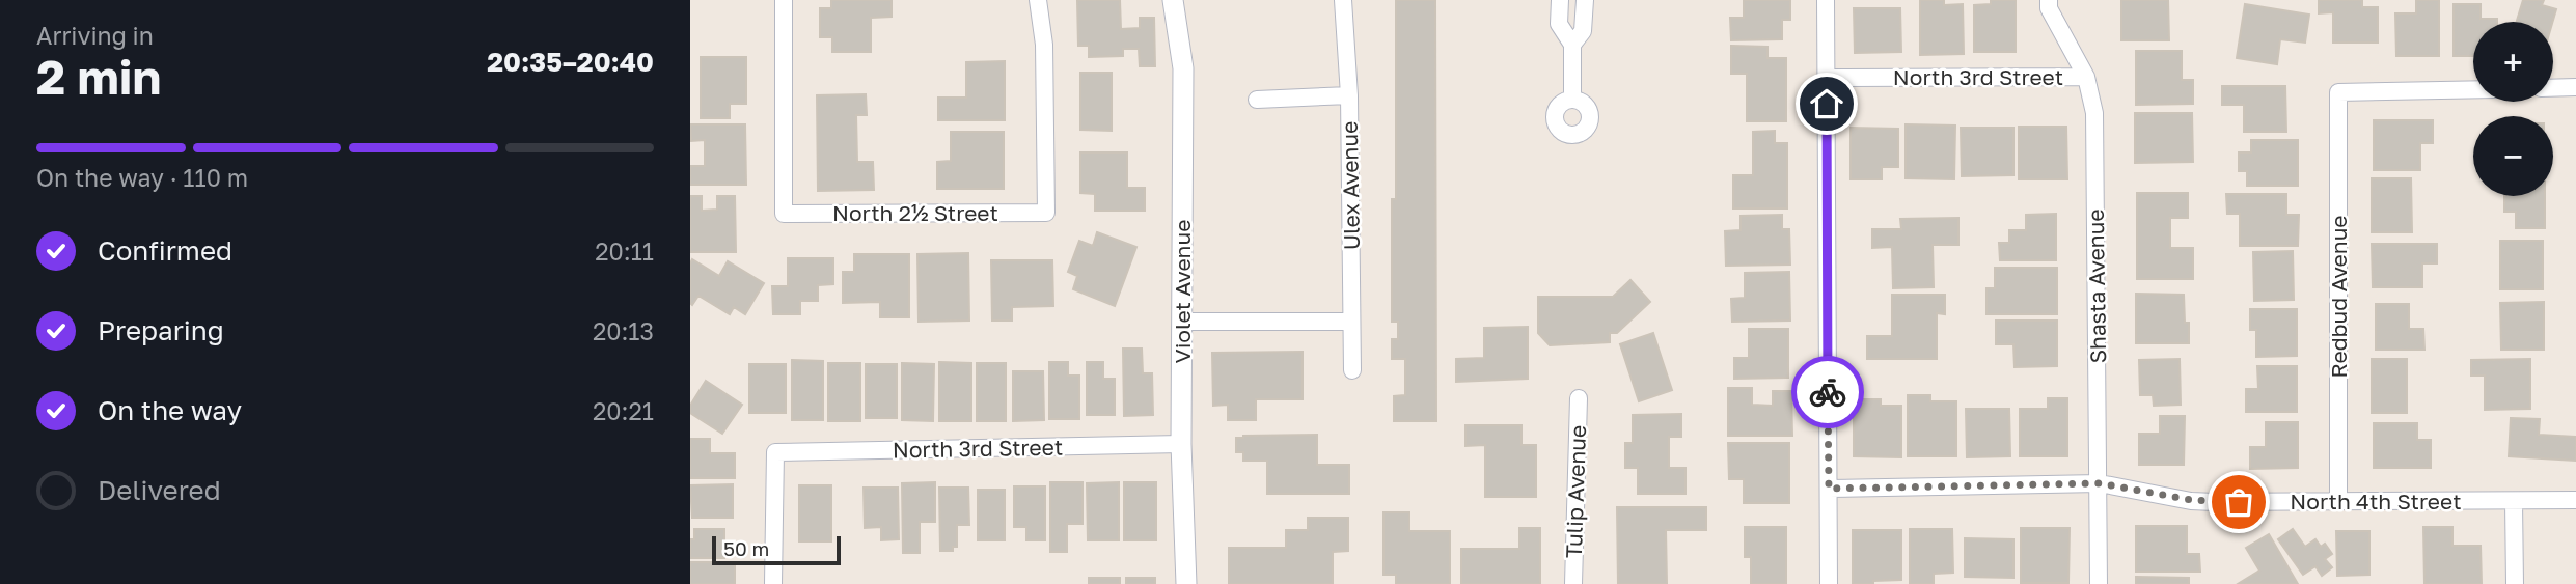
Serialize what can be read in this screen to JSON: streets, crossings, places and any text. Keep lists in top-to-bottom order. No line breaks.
{"streets":{"street":["North 3rd Street","Ulex Avenue","North 2½ Street","Shasta Avenue","Violet Avenue","Redbud Avenue","Tulip Avenue","North 4th Street"]},"crossings":[["North 3rd Street","Shasta Avenue"],["North 3rd Street","Violet Avenue"],["Shasta Avenue","North 4th Street"],["Redbud Avenue","North 4th Street"]],"scale_bar":"50 m","page":{"heading":["2 min","Arriving in","20:35–20:40"],"map_buttons":["+","−"],"bar":"On the way · 110 m","list":[["Confirmed","20:11"],["Preparing","20:13"],["On the way","20:21"],"Delivered"],"scale":"50 m"}}
